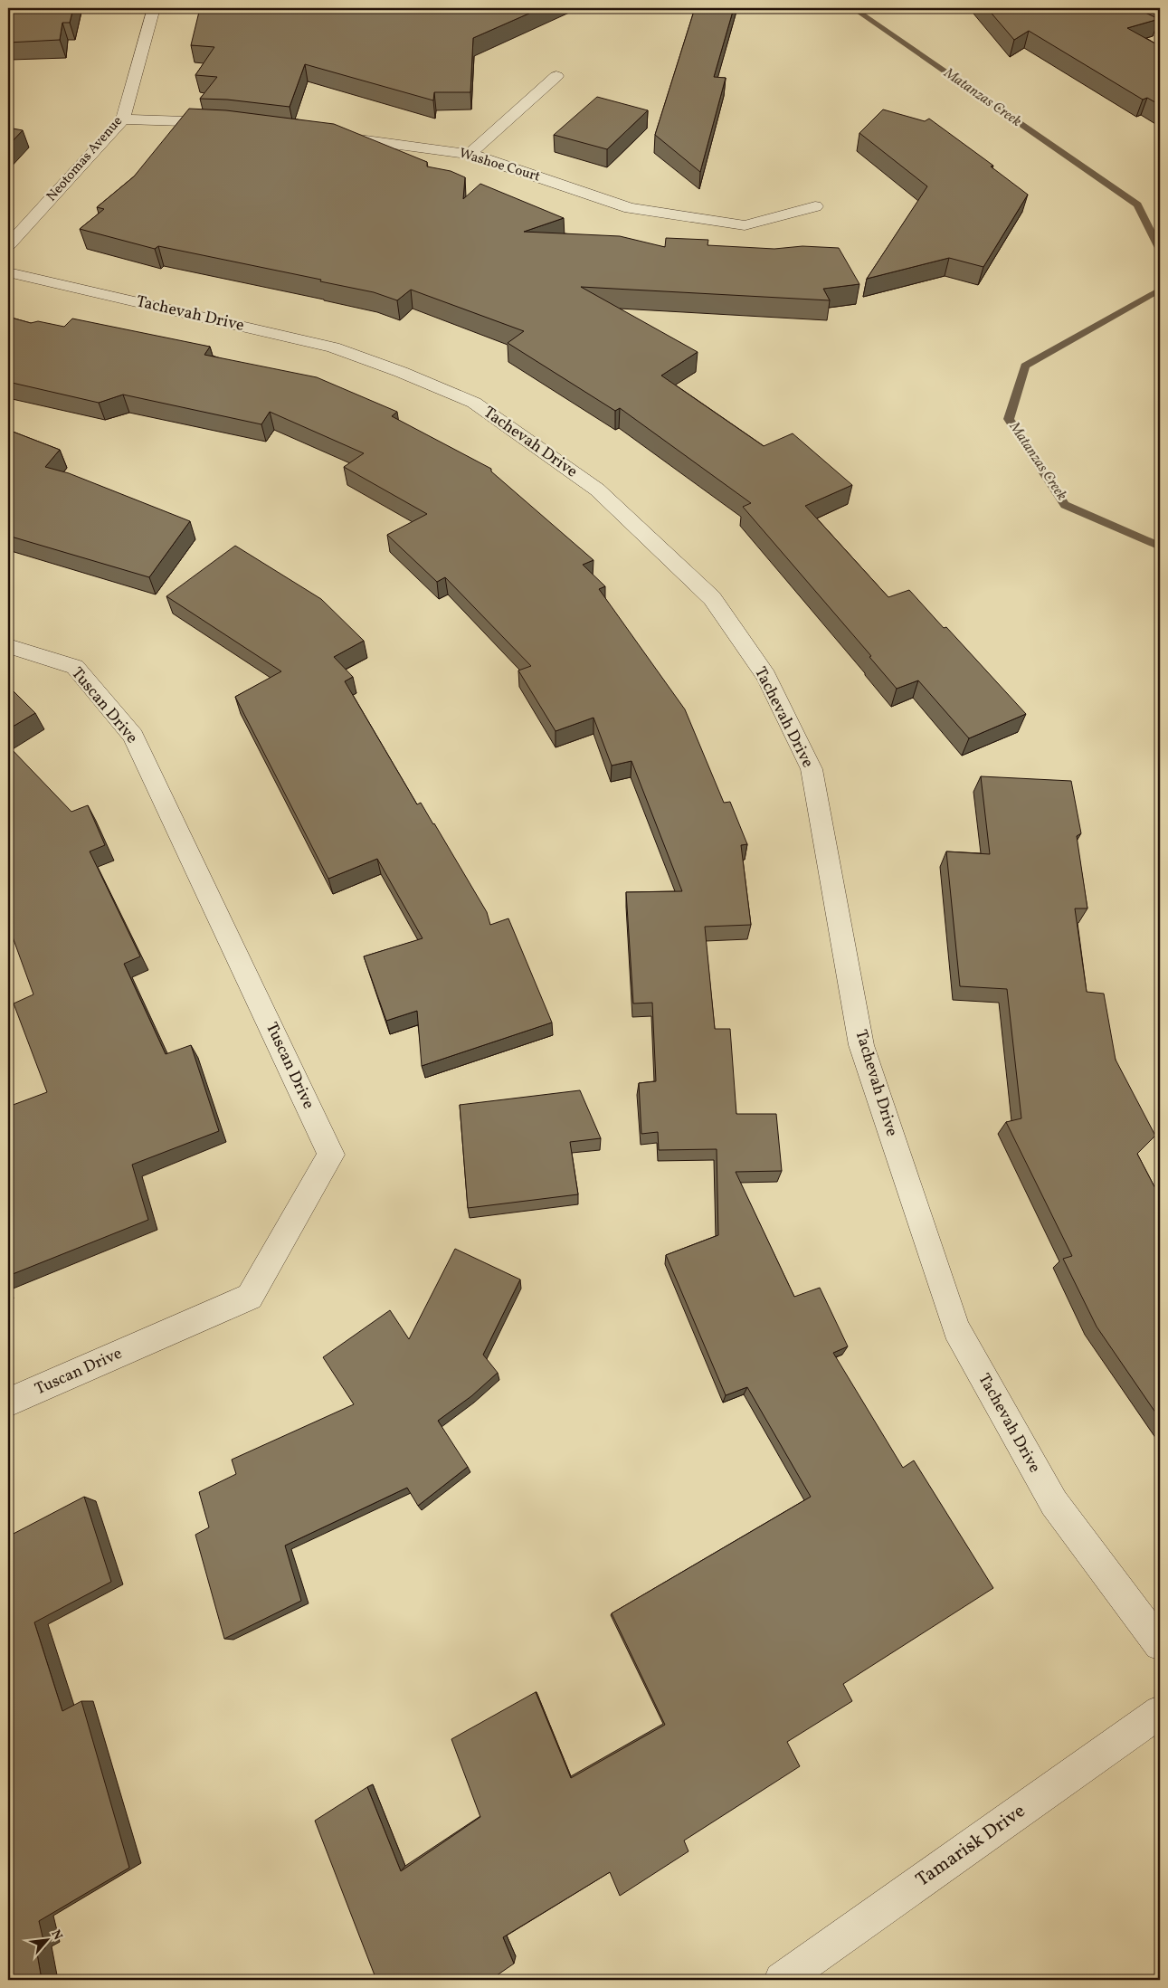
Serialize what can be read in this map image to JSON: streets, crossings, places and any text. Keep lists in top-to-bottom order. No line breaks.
{"streets":{"street":["Neotomas Avenue","Washoe Court","Tachevah Drive","Tuscan Drive","Tamarisk Drive"]},"water":["Matanzas Creek"],"north":"top right"}
